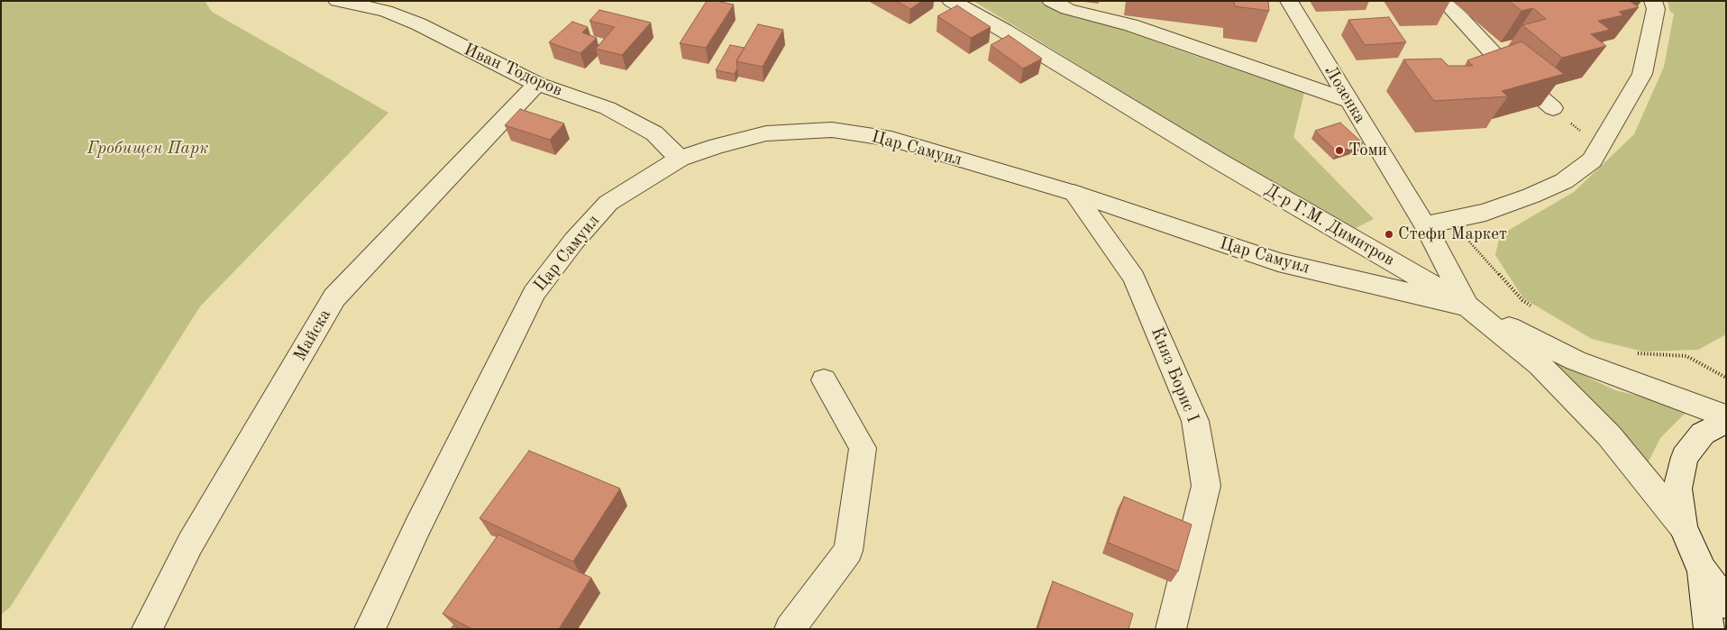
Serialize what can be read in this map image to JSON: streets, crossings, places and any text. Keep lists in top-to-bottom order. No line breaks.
{"streets":{"street":["Иван Тодоров","Лозенка","Цар Самуил","Д-р Г.М. Димитров","Майска","Княз Борис I"]},"crossings":[["Иван Тодоров","Цар Самуил"],["Иван Тодоров","Майска"],["Лозенка","Цар Самуил"],["Лозенка","Д-р Г.М. Димитров"],["Цар Самуил","Д-р Г.М. Димитров"],["Цар Самуил","Княз Борис I"]],"parks":["Гробищен Парк"],"places":["Томи","Стефи Маркет"]}
